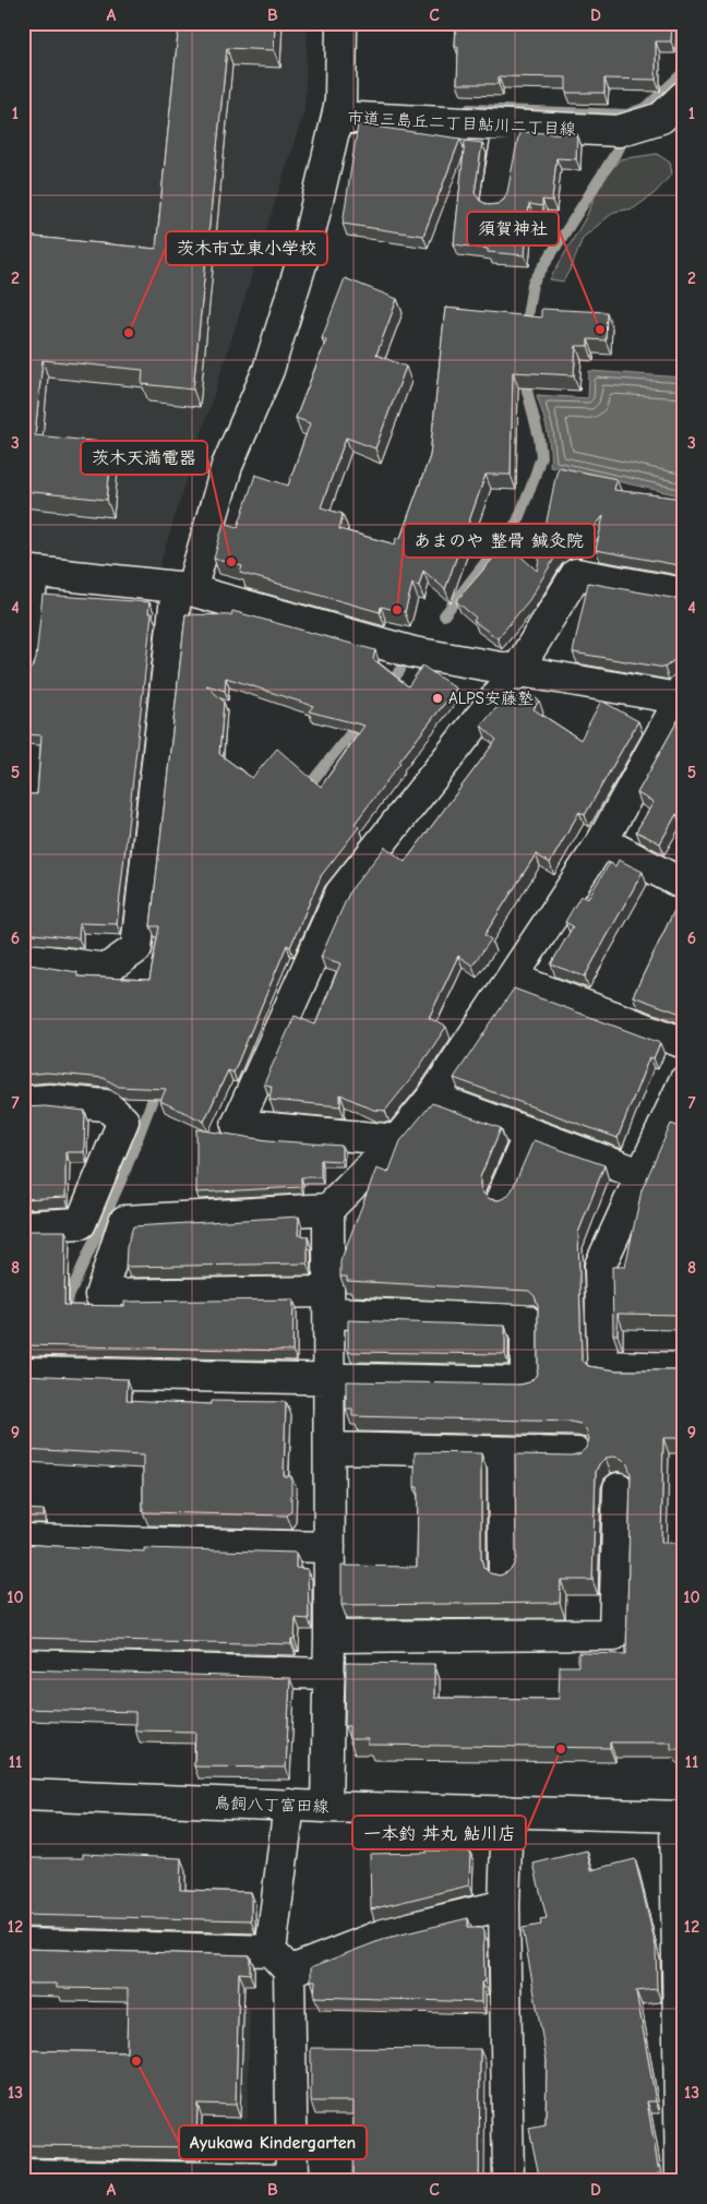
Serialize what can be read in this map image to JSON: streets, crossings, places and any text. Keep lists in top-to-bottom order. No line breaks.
{"streets":{"street":["市道三島丘二丁目鮎川二丁目線","鳥飼八丁富田線"]},"places":["須賀神社","茨木市立東小学校","茨木天満電器","あまのや 整骨 鍼灸院","ALPS安藤塾","一本釣 丼丸 鮎川店","Ayukawa Kindergarten"],"grid":{"columns":["A","B","C","D"],"rows":["1","2","3","4","5","6","7","8","9","10","11","12","13"]}}
